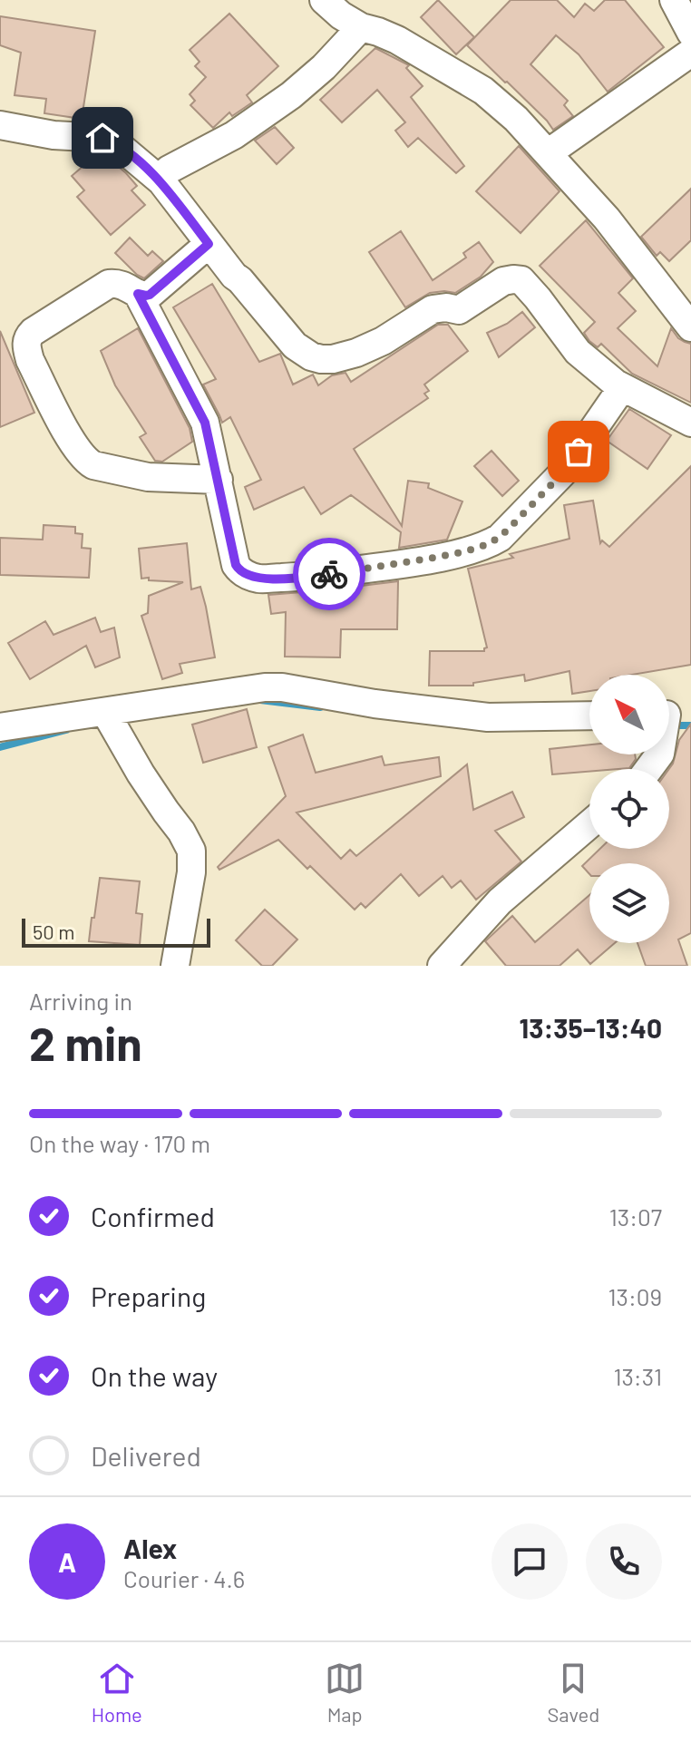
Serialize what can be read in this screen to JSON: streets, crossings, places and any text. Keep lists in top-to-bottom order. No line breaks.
{"scale_bar":"50 m","north":"top left","page":{"scale":"50 m","heading":["2 min","Arriving in","13:35–13:40"],"panel":["Alex","Courier · 4.6"],"bar":"On the way · 170 m","list":[["Confirmed","13:07"],["Preparing","13:09"],["On the way","13:31"],"Delivered"],"round":"A","tabs":["Home","Map","Saved"]}}
